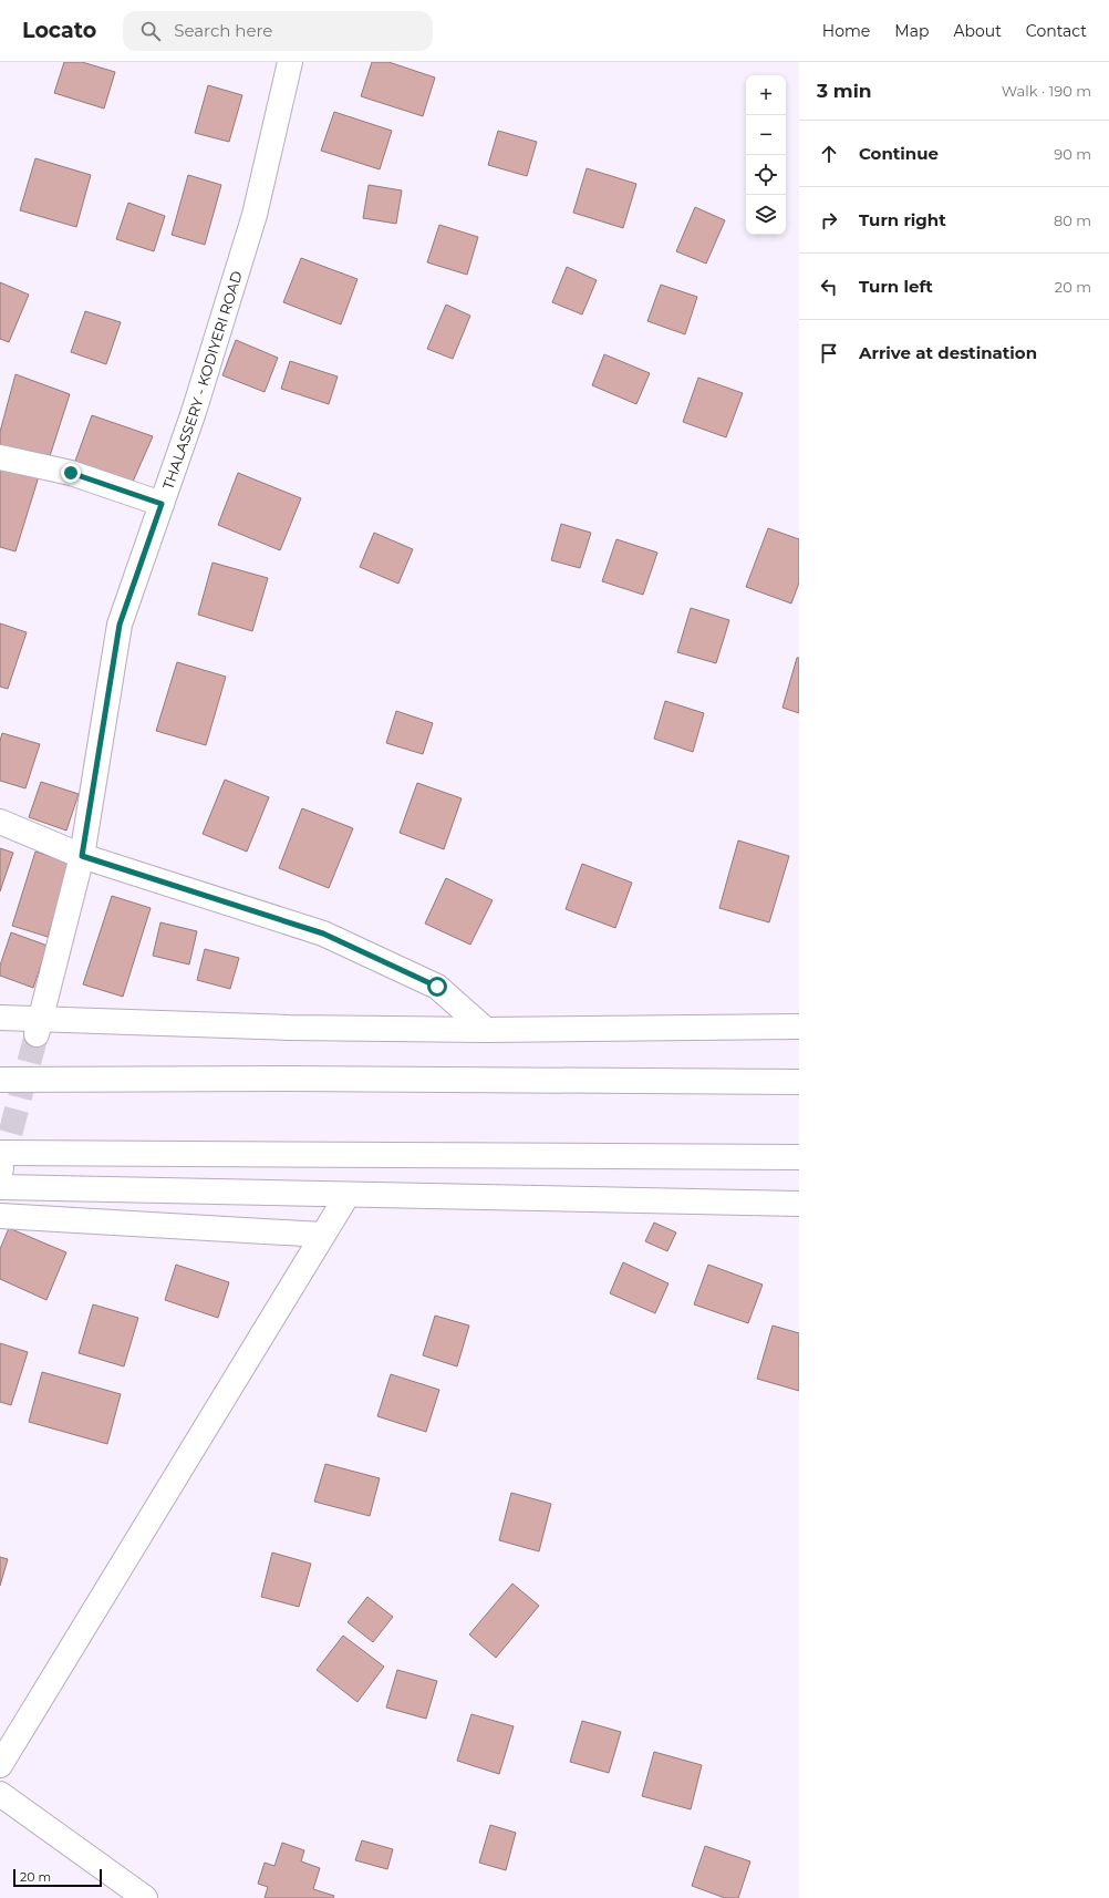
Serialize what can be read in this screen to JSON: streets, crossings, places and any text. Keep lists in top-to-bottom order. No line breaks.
{"streets":{"main road":["THALASSERY - KODIYERI ROAD"]},"scale_bar":"20 m","page":{"header":"Locato","search":"Search here","nav":["Home","Map","About","Contact"],"heading":["3 min","Walk · 190 m"],"map_buttons":["+","−"],"list":[["Continue","90 m"],["Turn right","80 m"],["Turn left","20 m"],"Arrive at destination"],"scale":"20 m"}}
